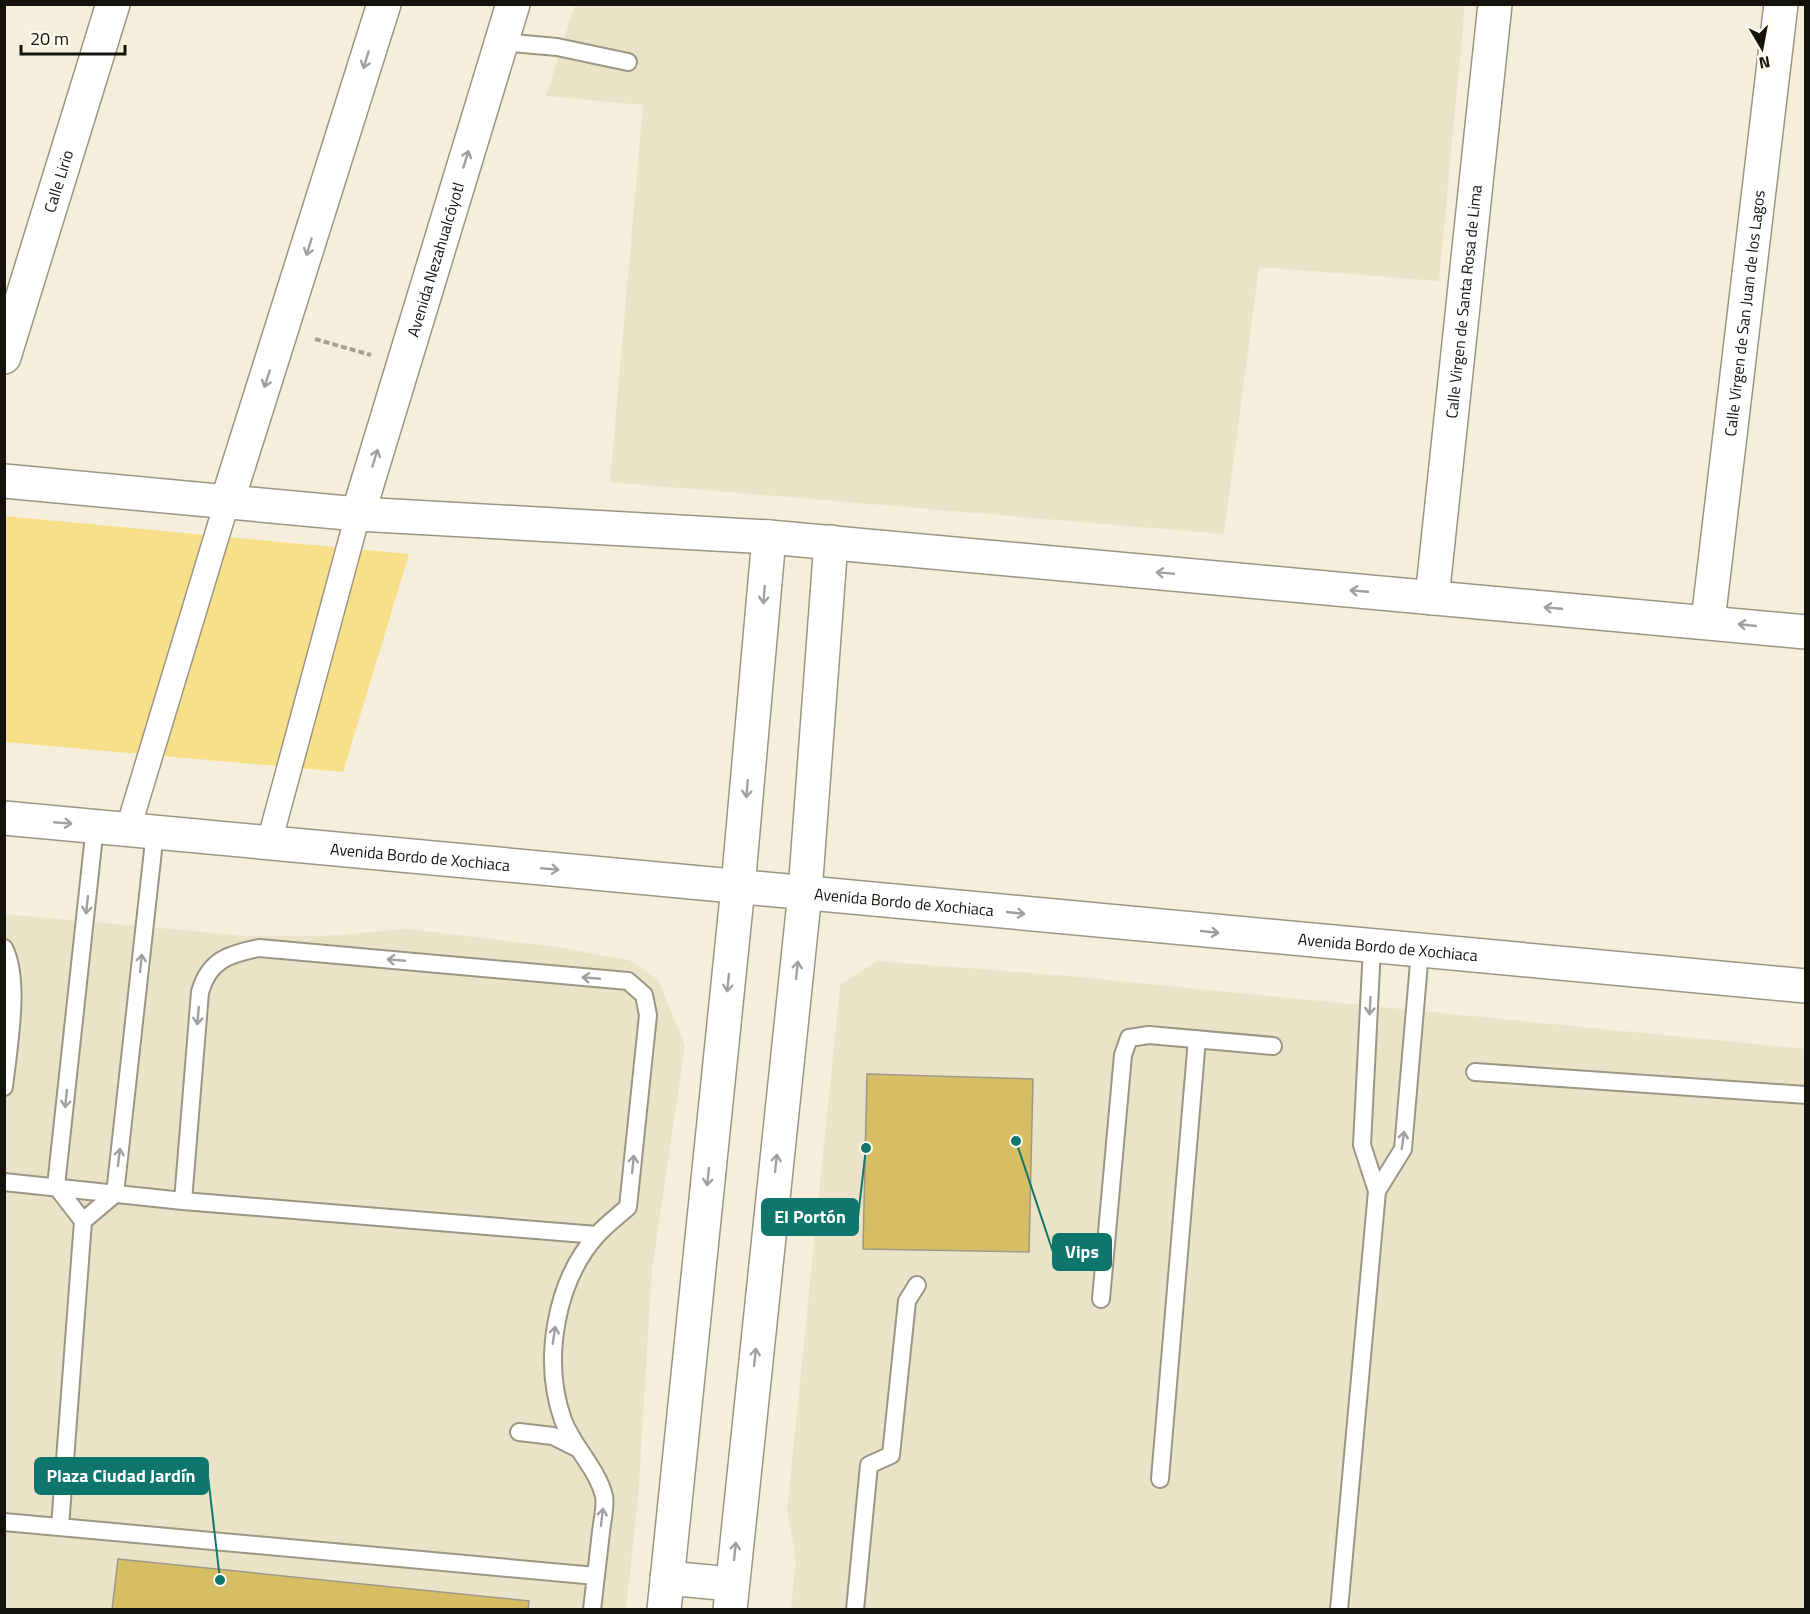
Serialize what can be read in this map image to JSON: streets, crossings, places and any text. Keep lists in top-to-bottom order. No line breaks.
{"streets":{"main road":["Calle Lirio","Avenida Nezahualcóyotl","Calle Virgen de Santa Rosa de Lima","Calle Virgen de San Juan de los Lagos","Avenida Bordo de Xochiaca"]},"one_way":["Avenida Bordo de Xochiaca"],"places":["Vips","El Portón","Plaza Ciudad Jardín"],"scale_bar":"20 m","north":"bottom"}
